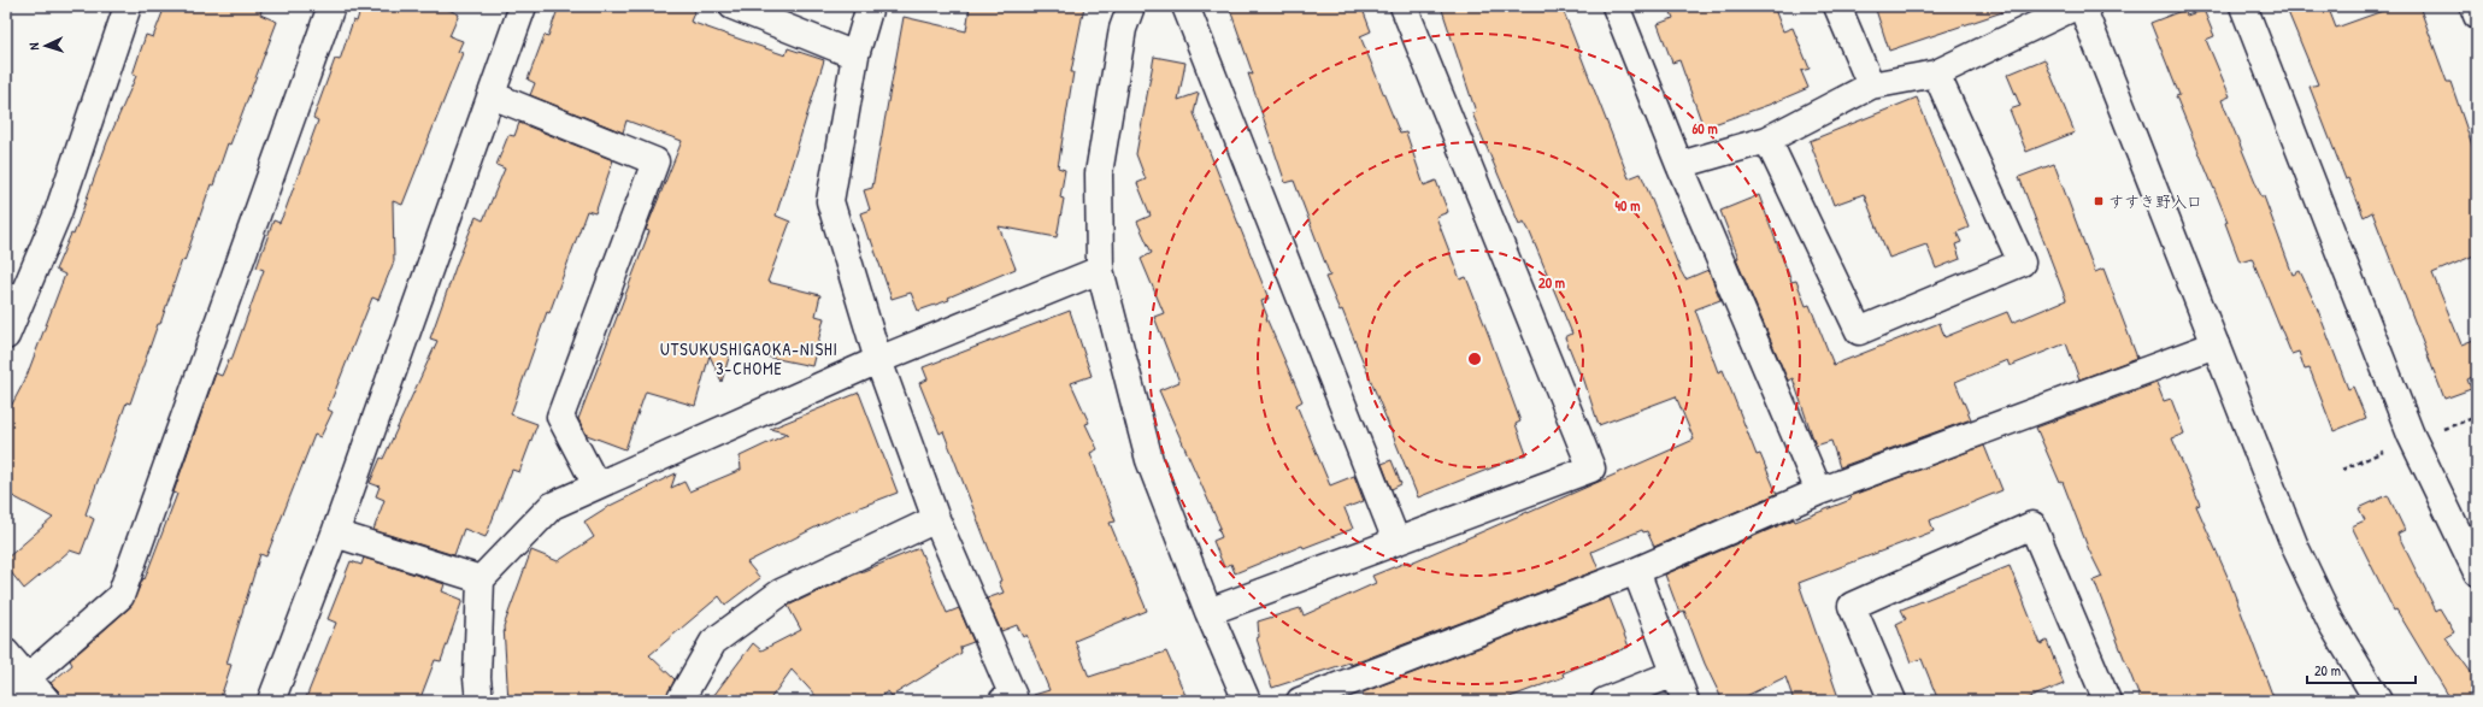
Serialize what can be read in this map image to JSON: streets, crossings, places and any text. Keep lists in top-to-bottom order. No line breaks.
{"districts":["UTSUKUSHIGAOKA-NISHI 3-CHOME"],"places":{"transit":["すすき野入口"]},"scale_bar":"20 m","north":"left","rings":["60 m","40 m","20 m"]}
